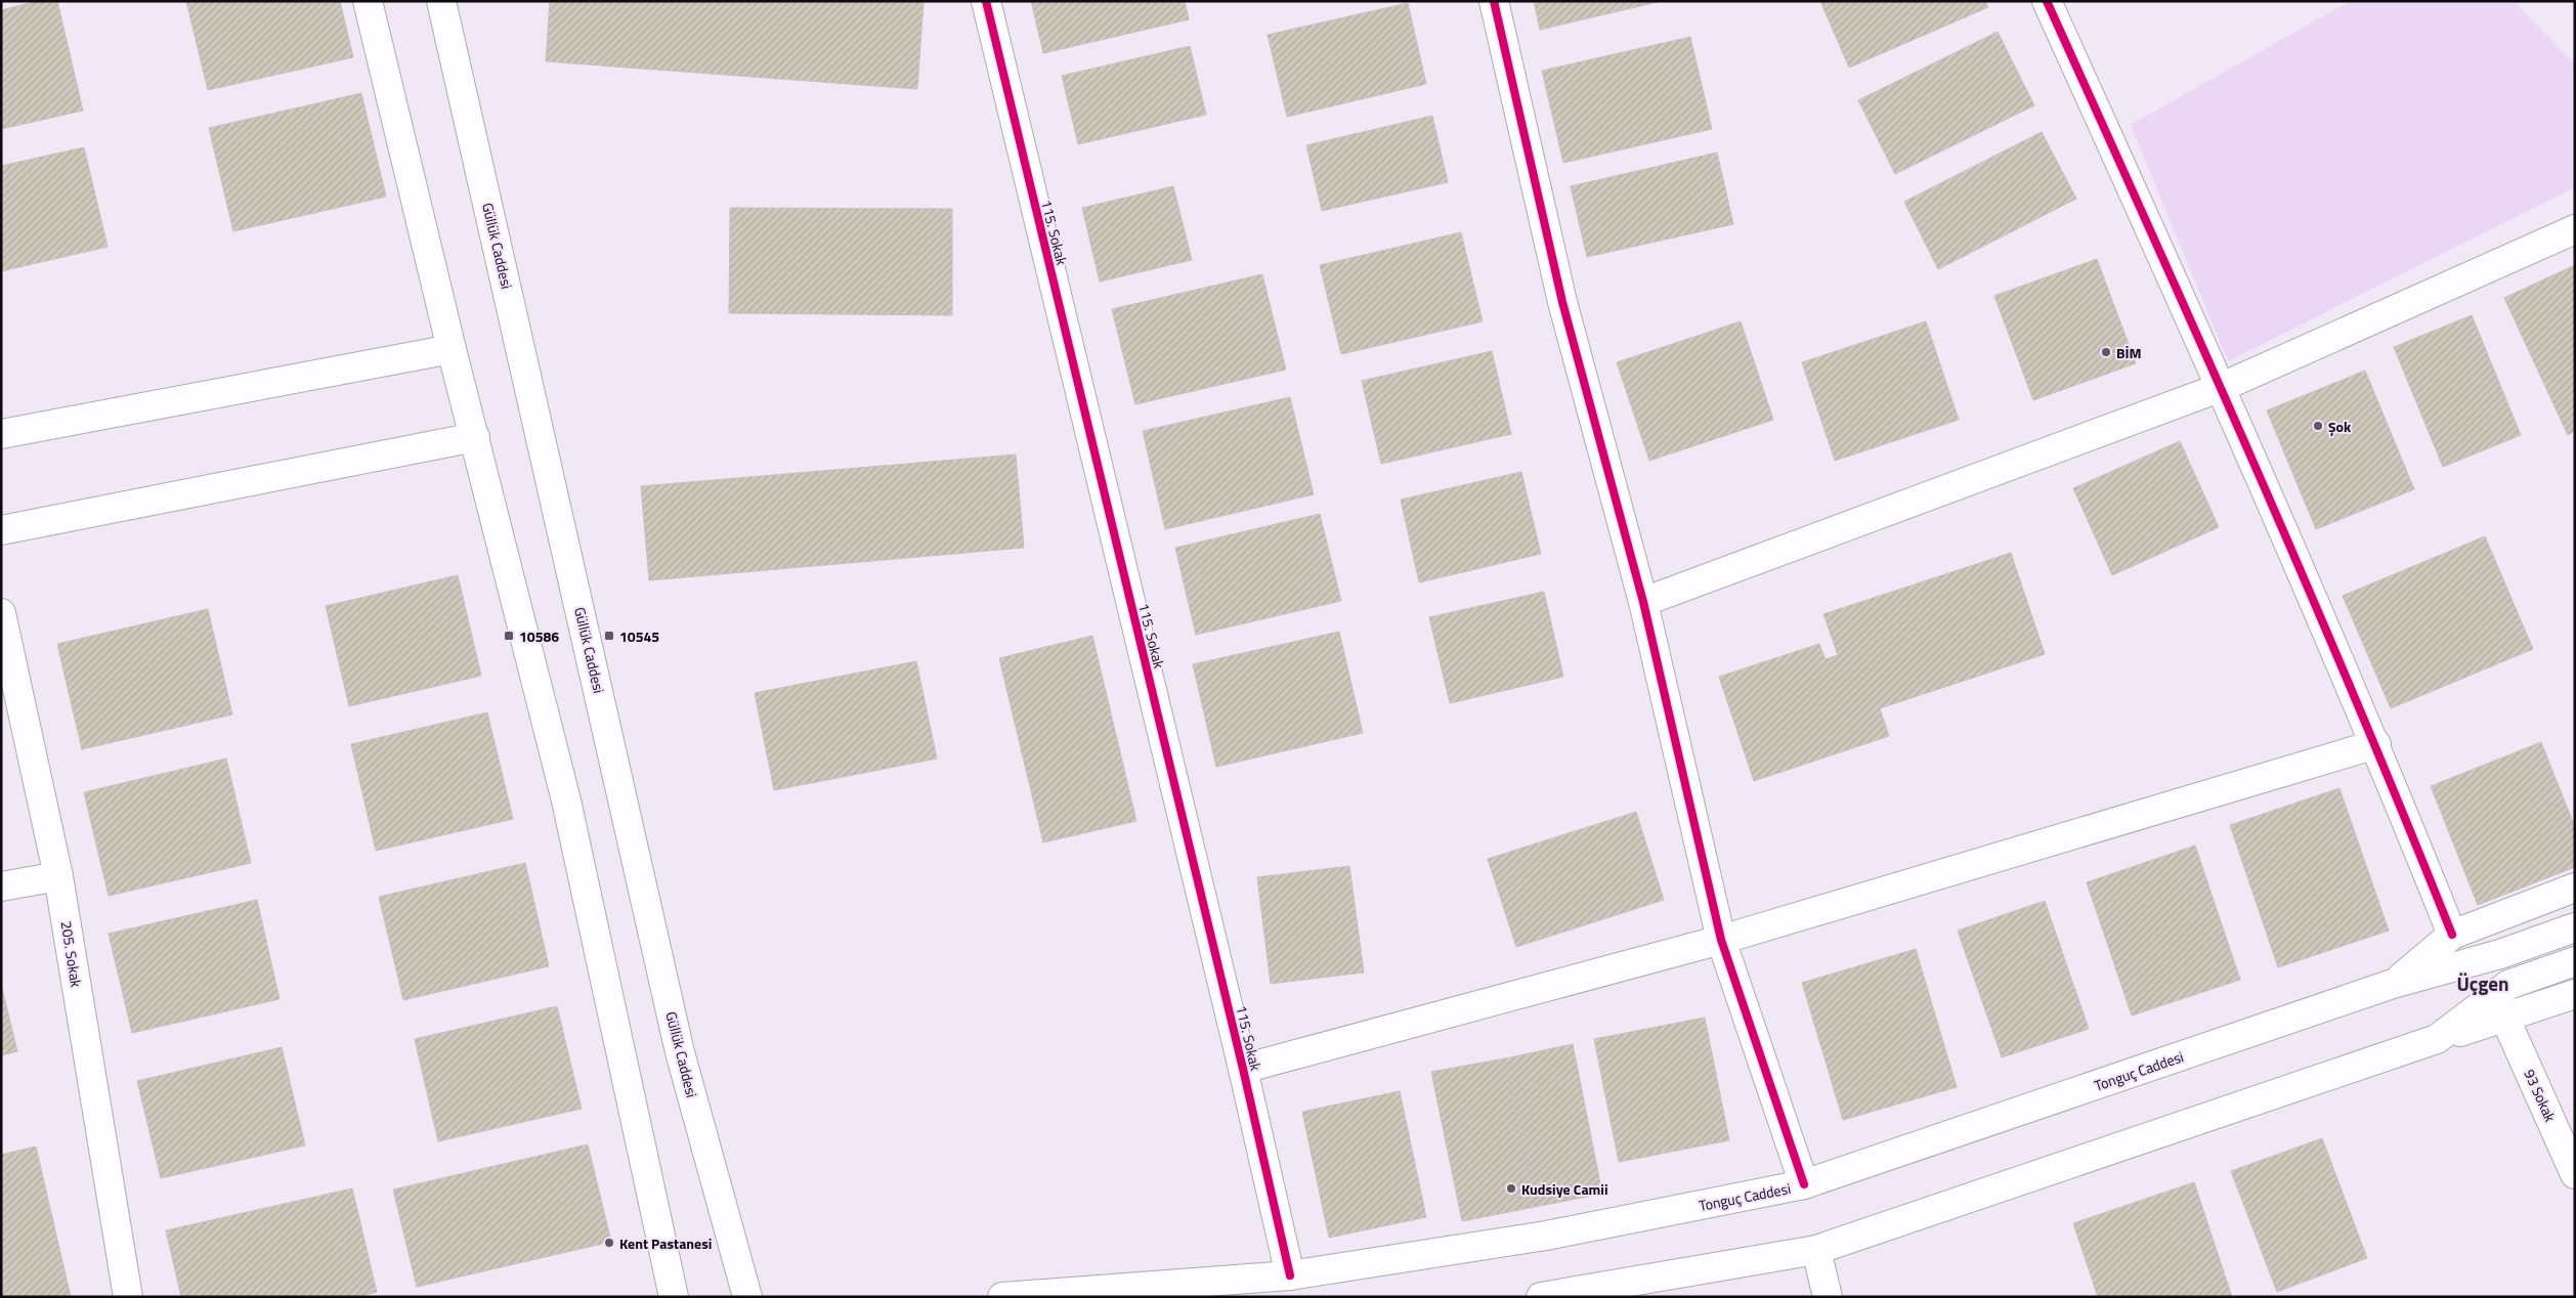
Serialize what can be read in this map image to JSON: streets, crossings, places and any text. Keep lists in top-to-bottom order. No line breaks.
{"streets":{"street":["115. Sokak","Güllük Caddesi","205. Sokak","Tonguç Caddesi","93 Sokak"]},"crossings":[["115. Sokak","Tonguç Caddesi"]],"districts":["Üçgen"],"places":{"other":["BİM","Şok","Kudsiye Camii","Kent Pastanesi"],"transit":["10586","10545"]}}
